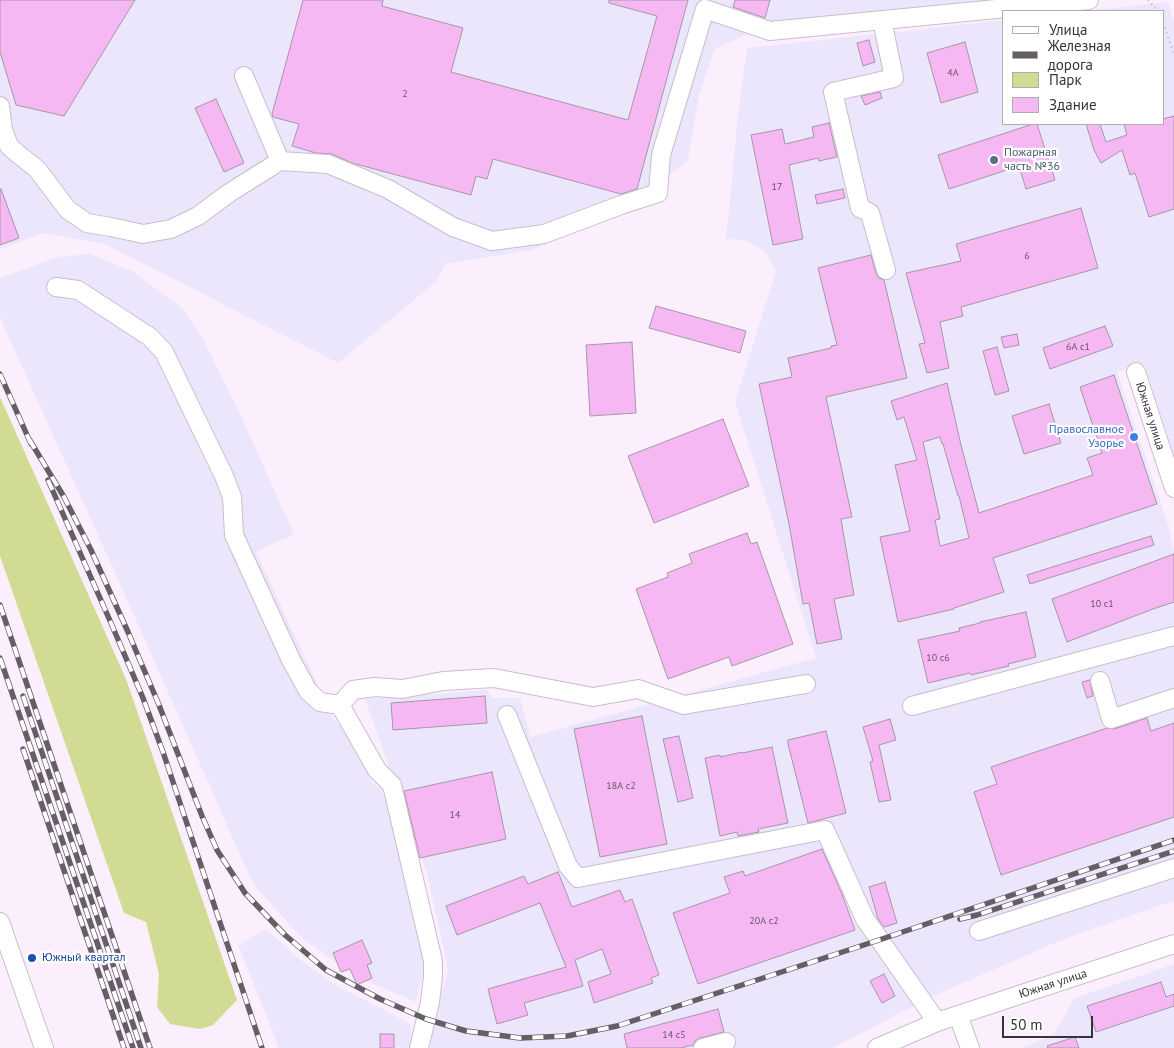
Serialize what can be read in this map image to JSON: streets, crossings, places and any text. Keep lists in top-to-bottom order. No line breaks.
{"streets":{"street":["Южная улица"]},"places":["Пожарная часть №36","Православное Узорье","Южный квартал"],"house_numbers":["4А","2","17","6","6А с1","10 с1","10 с6","18А с2","14","20А с2","14 с5"],"legend":["Улица","Железная дорога","Парк","Здание"],"scale_bar":"50 m"}
